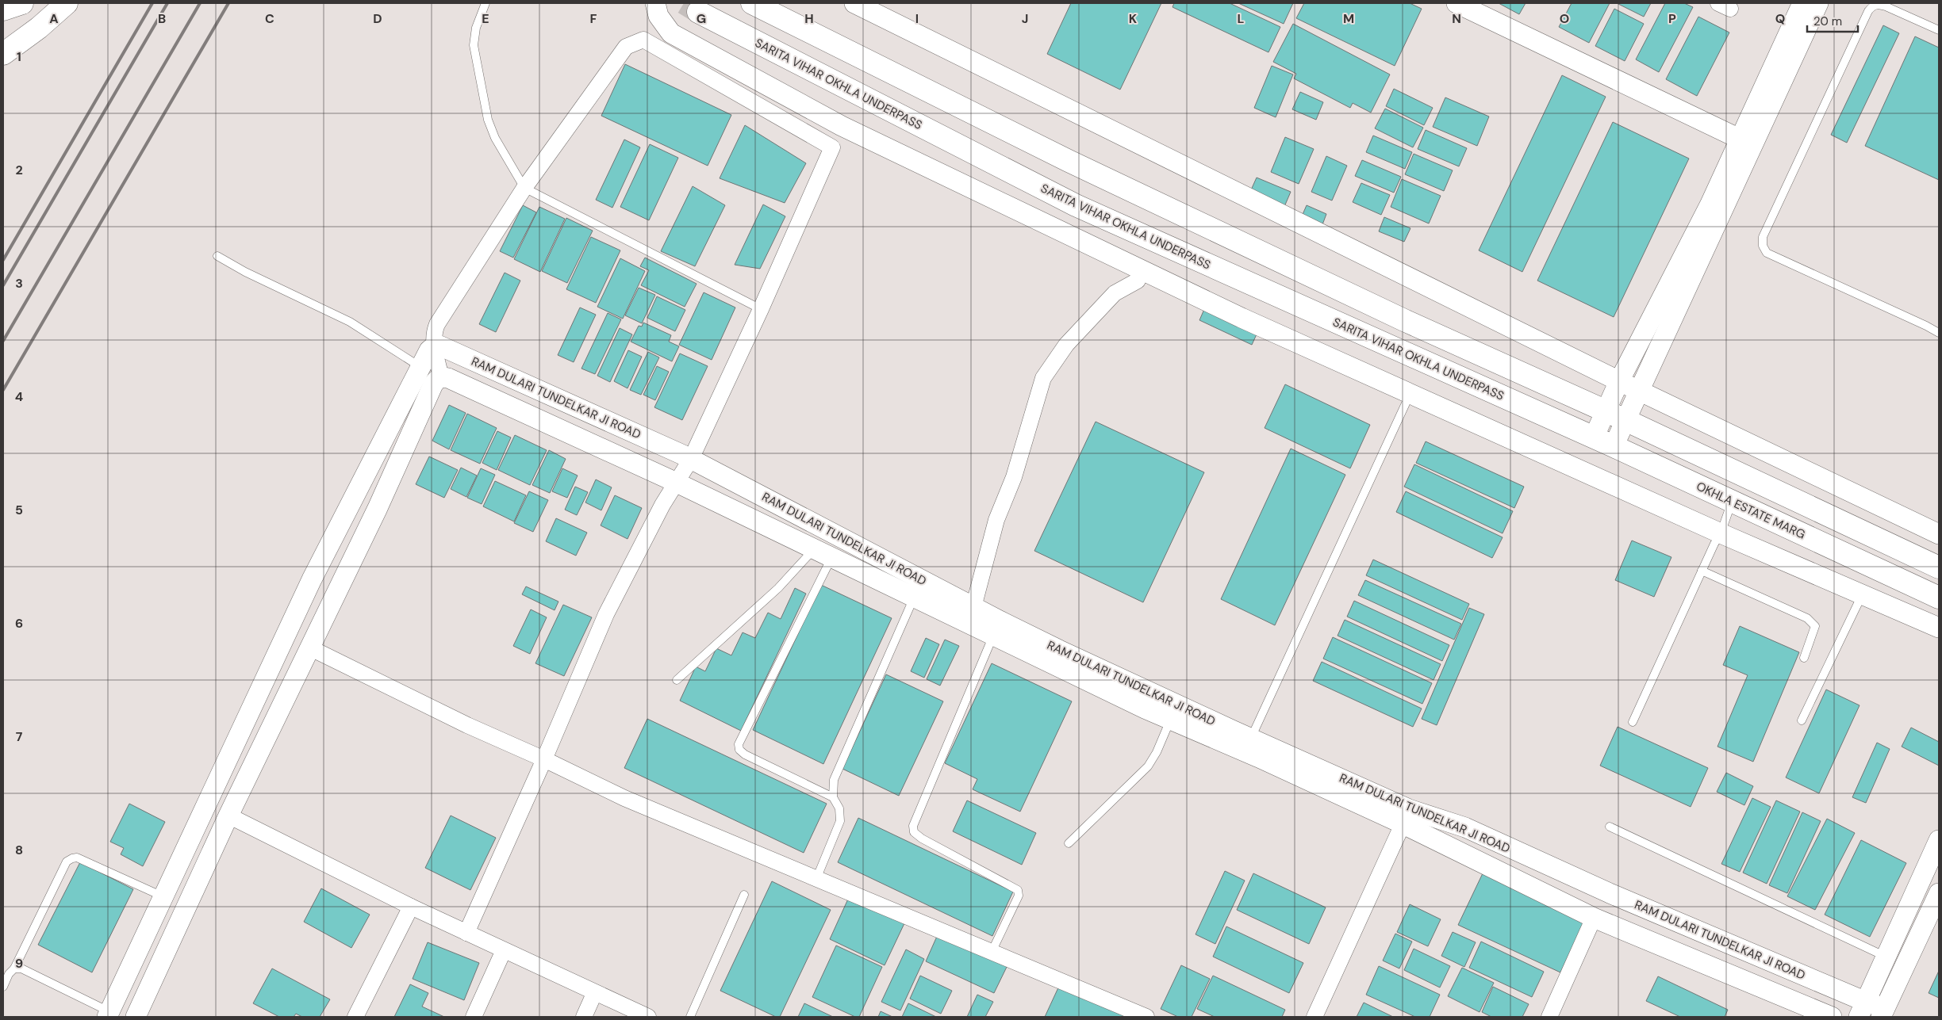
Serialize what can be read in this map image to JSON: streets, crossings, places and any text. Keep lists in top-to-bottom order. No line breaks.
{"streets":{"main road":["SARITA VIHAR OKHLA UNDERPASS","OKHLA ESTATE MARG"],"street":["RAM DULARI TUNDELKAR JI ROAD"]},"crossings":[["SARITA VIHAR OKHLA UNDERPASS","OKHLA ESTATE MARG"]],"scale_bar":"20 m","grid":{"columns":["A","B","C","D","E","F","G","H","I","J","K","L","M","N","O","P","Q"],"rows":["1","2","3","4","5","6","7","8","9"]}}
